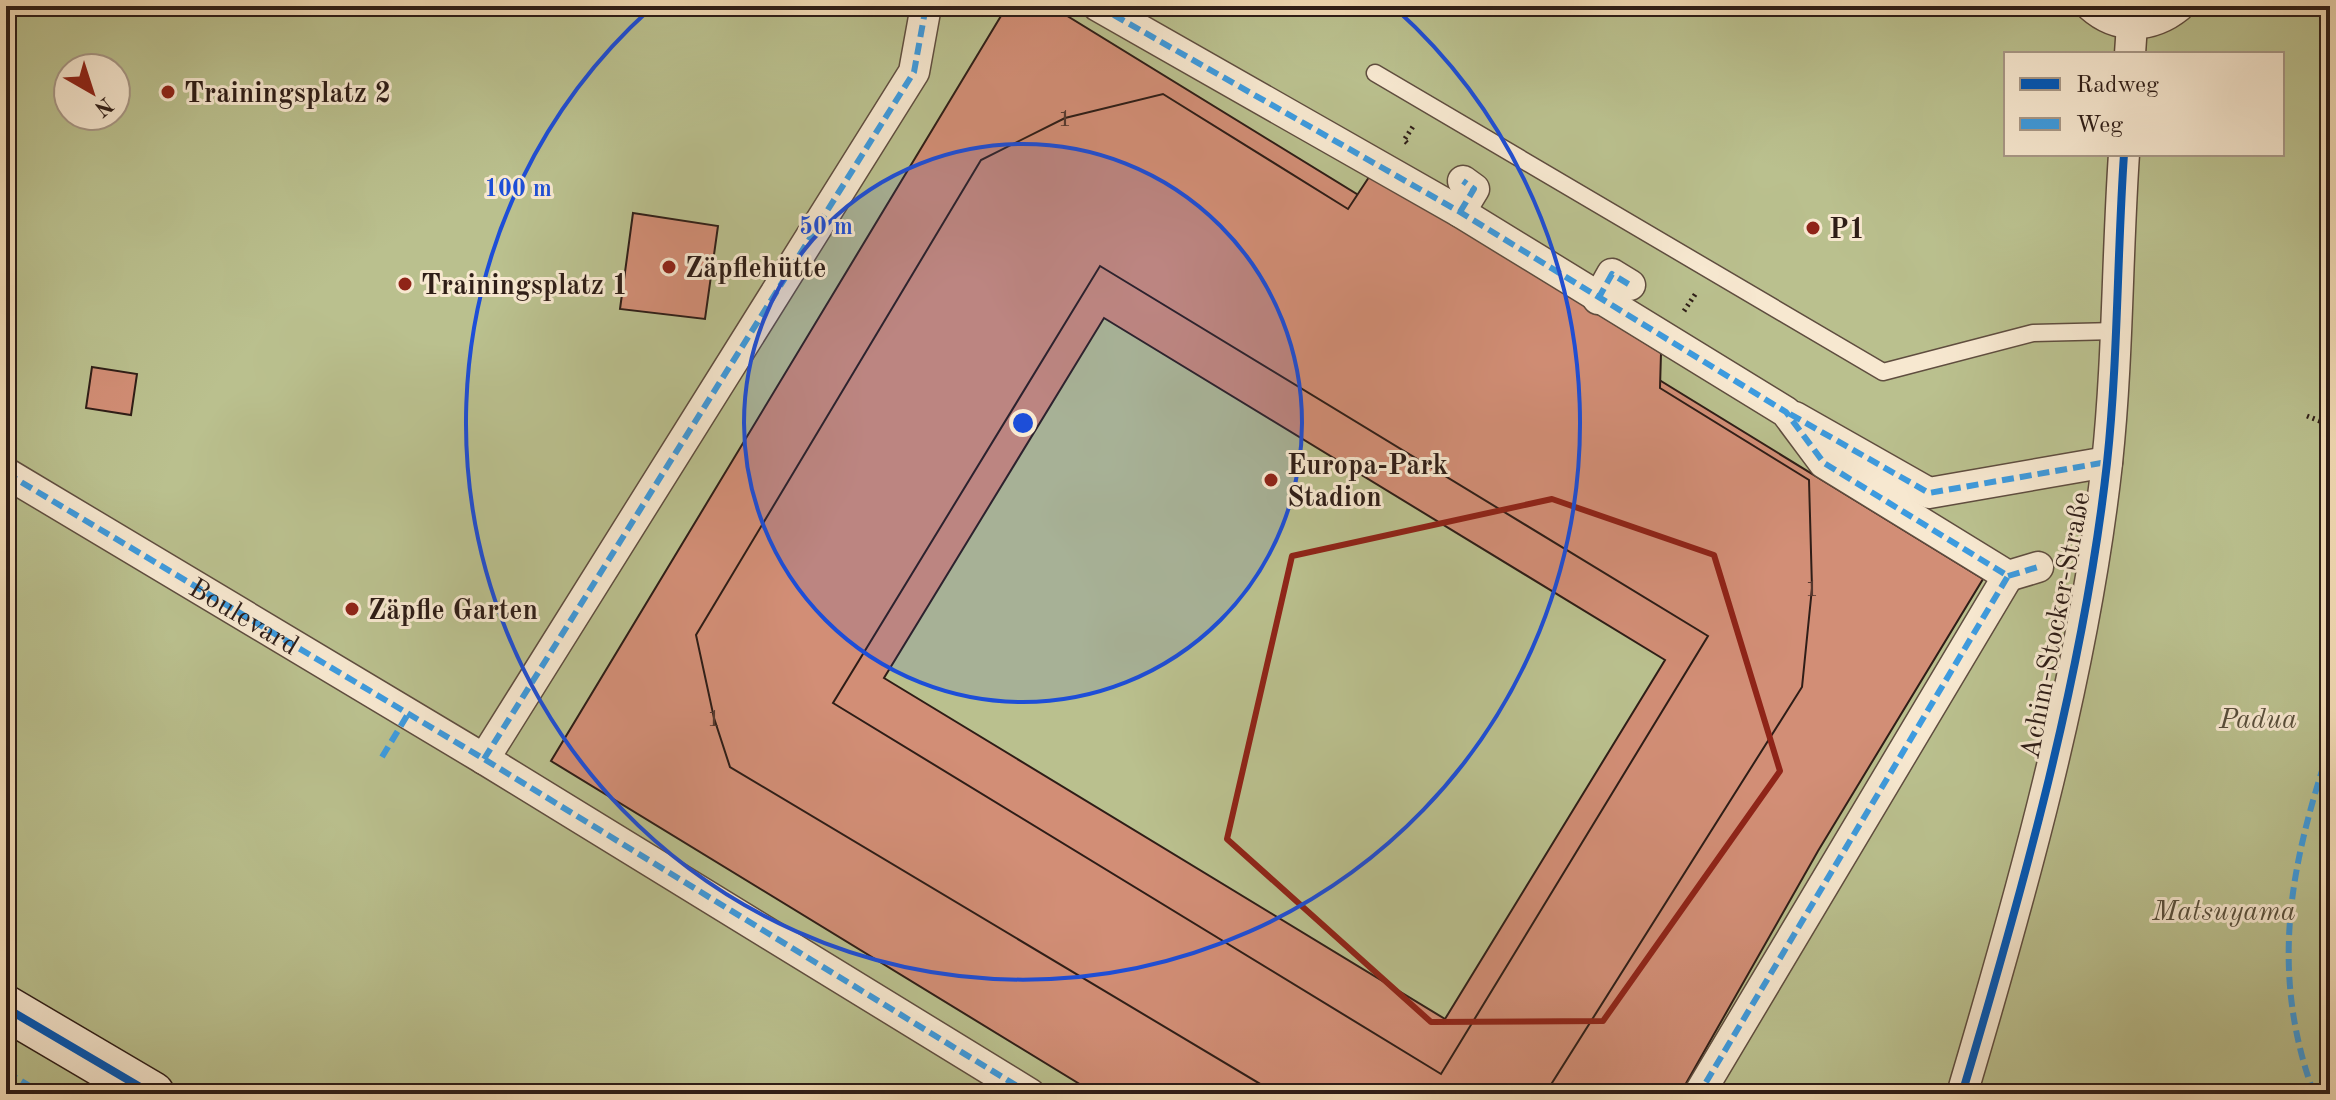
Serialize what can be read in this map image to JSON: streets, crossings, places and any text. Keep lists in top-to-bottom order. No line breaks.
{"streets":{"street":["Boulevard","Achim-Stocker-Straße"]},"parks":["Padua","Matsuyama"],"places":["Trainingsplatz 2","P1","Zäpflehütte","Trainingsplatz 1","Europa-Park Stadion","Zäpfle Garten"],"house_numbers":["1","1","1"],"legend":["Radweg","Weg"],"north":"bottom right","rings":["100 m","50 m"]}
